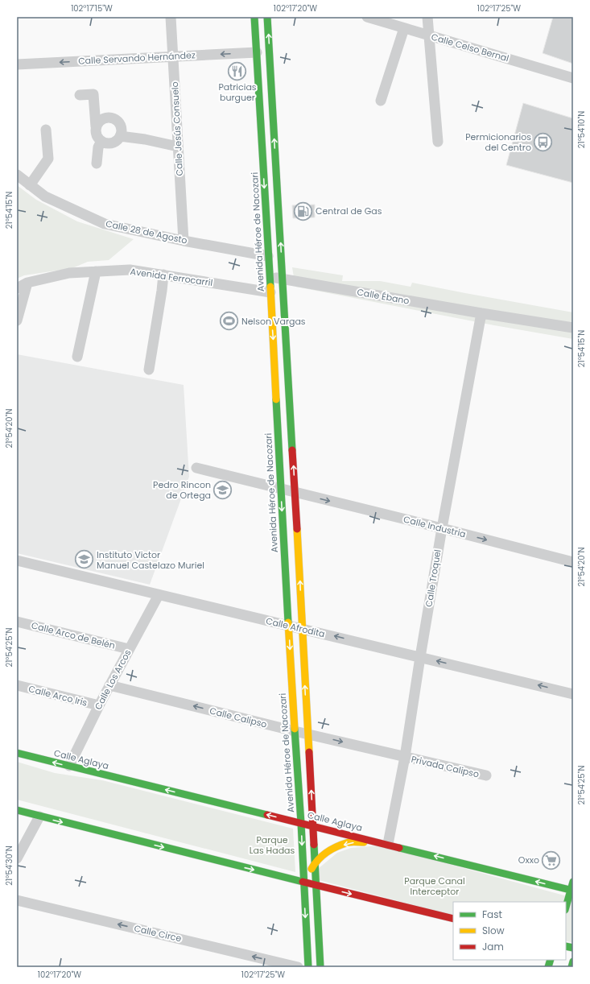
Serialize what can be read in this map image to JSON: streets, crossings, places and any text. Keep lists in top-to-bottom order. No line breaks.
{"streets":{"main road":["Avenida Héroe de Nacozari","Calle Aglaya"],"street":["Calle Celso Bernal","Calle Servando Hernández","Calle Jesús Consuelo","Calle 28 de Agosto","Avenida Ferrocarril","Calle Ébano","Calle Industria","Calle Troquel","Calle Afrodita","Calle Arco de Belén","Calle Los Arcos","Calle Arco Iris","Calle Calipso","Privada Calipso","Calle Circe"]},"crossings":[["Calle Servando Hernández","Calle Jesús Consuelo"],["Calle Servando Hernández","Avenida Héroe de Nacozari"],["Calle Jesús Consuelo","Calle 28 de Agosto"],["Calle 28 de Agosto","Avenida Héroe de Nacozari"],["Avenida Héroe de Nacozari","Avenida Ferrocarril"],["Avenida Héroe de Nacozari","Calle Ébano"],["Avenida Héroe de Nacozari","Calle Industria"],["Avenida Héroe de Nacozari","Calle Afrodita"],["Avenida Héroe de Nacozari","Calle Calipso"],["Avenida Héroe de Nacozari","Calle Aglaya"],["Calle Ébano","Calle Troquel"],["Calle Industria","Calle Troquel"],["Calle Troquel","Calle Afrodita"],["Calle Troquel","Calle Calipso"],["Calle Troquel","Calle Aglaya"],["Calle Troquel","Privada Calipso"],["Calle Afrodita","Calle Los Arcos"],["Calle Arco de Belén","Calle Los Arcos"],["Calle Los Arcos","Calle Arco Iris"],["Calle Los Arcos","Calle Calipso"],["Calle Los Arcos","Calle Aglaya"],["Calle Calipso","Privada Calipso"]],"one_way":["Calle Servando Hernández","Calle Industria","Calle Afrodita","Calle Circe"],"parks":["Parque Las Hadas","Parque Canal Interceptor"],"places":{"restaurant":["Patricias burguer"],"bus stop":["Permicionarios del Centro"],"fuel station":["Central de Gas"],"sports":["Nelson Vargas"],"school or university":["Pedro Rincon de Ortega","Instituto Victor Manuel Castelazo Muriel"],"supermarket":["Oxxo"]},"legend":["Fast","Slow","Jam"],"coordinates":["102°17'15\"W","102°17'20\"W","102°17'25\"W","21°54'10\"N","21°54'15\"N","21°54'20\"N","21°54'25\"N","21°54'30\"N"]}
